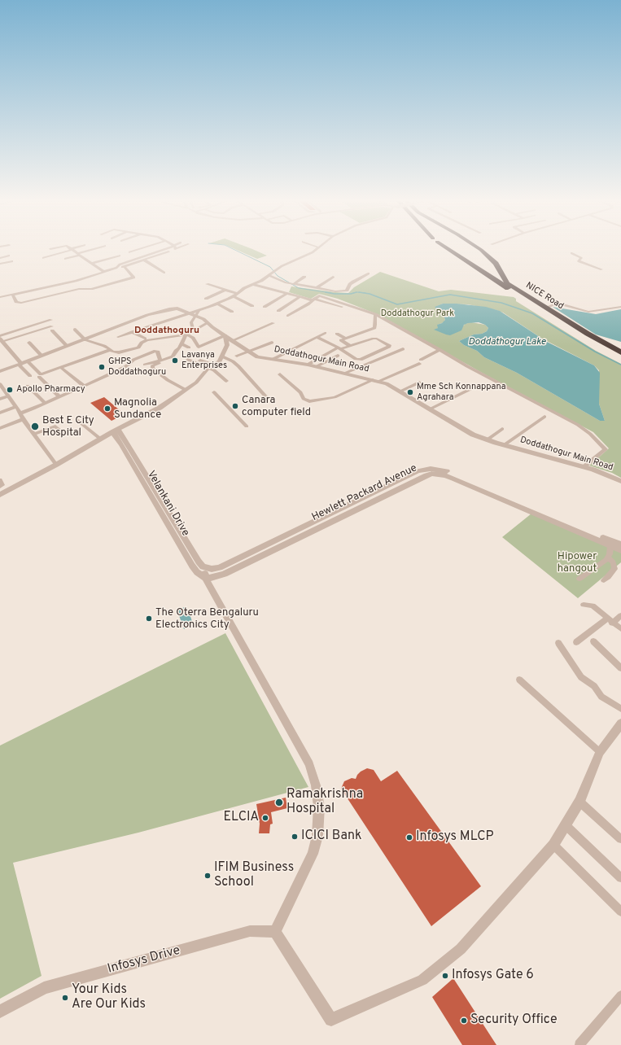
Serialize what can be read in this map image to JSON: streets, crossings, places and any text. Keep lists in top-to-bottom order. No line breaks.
{"streets":{"highway":["NICE Road"],"street":["Doddathogur Main Road","Hewlett Packard Avenue","Velankani Drive","Infosys Drive"]},"crossings":[["Hewlett Packard Avenue","Velankani Drive"],["Velankani Drive","Infosys Drive"]],"districts":["Doddathoguru"],"water":["Doddathogur Lake"],"parks":["Doddathogur Park","Hipower hangout"],"places":["Lavanya Enterprises","GHPS Doddathoguru","Apollo Pharmacy","Mme Sch Konnappana Agrahara","Canara computer field","Magnolia Sundance","Best E City Hospital","The Oterra Bengaluru Electronics City","Ramakrishna Hospital","ELCIA","ICICI Bank","Infosys MLCP","IFIM Business School","Infosys Gate 6","Your Kids Are Our Kids","Security Office"]}
